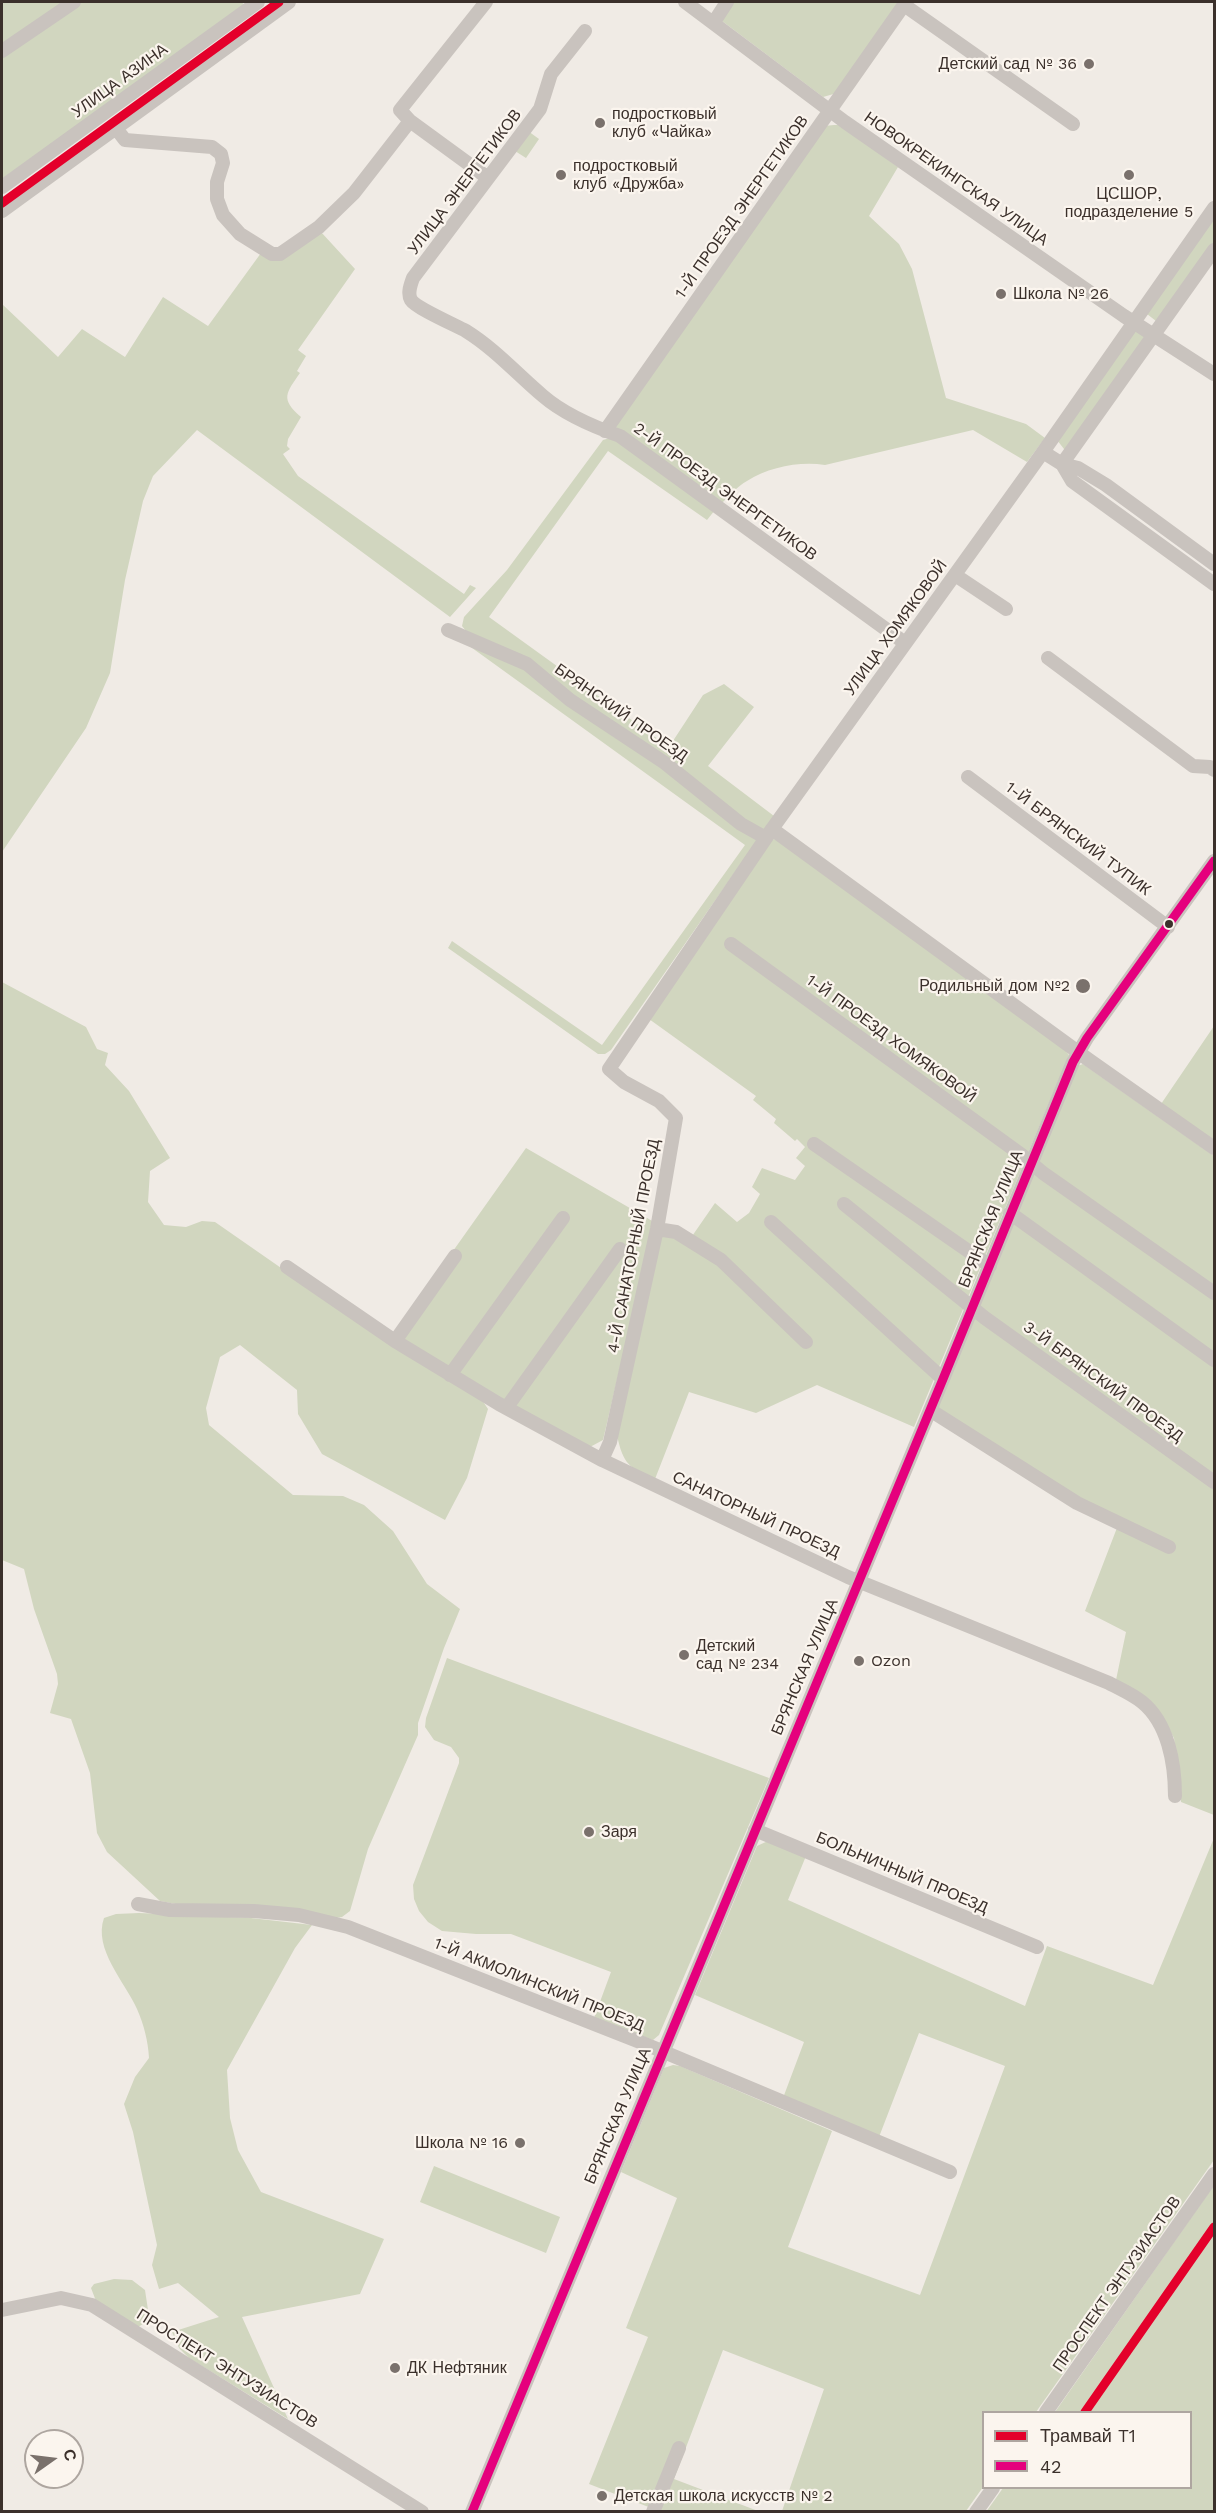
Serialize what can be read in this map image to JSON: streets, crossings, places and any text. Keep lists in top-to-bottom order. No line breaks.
{"streets":{"street":["УЛИЦА АЗИНА","НОВОКРЕКИНГСКАЯ УЛИЦА","УЛИЦА ЭНЕРГЕТИКОВ","1-Й ПРОЕЗД ЭНЕРГЕТИКОВ","2-Й ПРОЕЗД ЭНЕРГЕТИКОВ","УЛИЦА ХОМЯКОВОЙ","БРЯНСКИЙ ПРОЕЗД","1-Й БРЯНСКИЙ ТУПИК","1-Й ПРОЕЗД ХОМЯКОВОЙ","БРЯНСКАЯ УЛИЦА","4-Й САНАТОРНЫЙ ПРОЕЗД","3-Й БРЯНСКИЙ ПРОЕЗД","САНАТОРНЫЙ ПРОЕЗД","БОЛЬНИЧНЫЙ ПРОЕЗД","1-Й АКМОЛИНСКИЙ ПРОЕЗД","ПРОСПЕКТ ЭНТУЗИАСТОВ"]},"crossings":[["НОВОКРЕКИНГСКАЯ УЛИЦА","1-Й ПРОЕЗД ЭНЕРГЕТИКОВ"],["НОВОКРЕКИНГСКАЯ УЛИЦА","УЛИЦА ХОМЯКОВОЙ"],["УЛИЦА ЭНЕРГЕТИКОВ","2-Й ПРОЕЗД ЭНЕРГЕТИКОВ"],["1-Й ПРОЕЗД ЭНЕРГЕТИКОВ","2-Й ПРОЕЗД ЭНЕРГЕТИКОВ"],["2-Й ПРОЕЗД ЭНЕРГЕТИКОВ","УЛИЦА ХОМЯКОВОЙ"],["УЛИЦА ХОМЯКОВОЙ","БРЯНСКИЙ ПРОЕЗД"],["УЛИЦА ХОМЯКОВОЙ","4-Й САНАТОРНЫЙ ПРОЕЗД"],["БРЯНСКИЙ ПРОЕЗД","БРЯНСКАЯ УЛИЦА"],["1-Й БРЯНСКИЙ ТУПИК","БРЯНСКАЯ УЛИЦА"],["1-Й ПРОЕЗД ХОМЯКОВОЙ","БРЯНСКАЯ УЛИЦА"],["БРЯНСКАЯ УЛИЦА","3-Й БРЯНСКИЙ ПРОЕЗД"],["БРЯНСКАЯ УЛИЦА","САНАТОРНЫЙ ПРОЕЗД"],["БРЯНСКАЯ УЛИЦА","БОЛЬНИЧНЫЙ ПРОЕЗД"],["БРЯНСКАЯ УЛИЦА","1-Й АКМОЛИНСКИЙ ПРОЕЗД"],["4-Й САНАТОРНЫЙ ПРОЕЗД","САНАТОРНЫЙ ПРОЕЗД"]],"places":["Детский сад № 36","подростковый клуб «Чайка»","подростковый клуб «Дружба»","ЦСШОР, подразделение 5","Школа № 26","Родильный дом №2","Детский сад № 234","Ozon","Заря","Школа № 16","ДК Нефтяник","Детская школа искусств № 2"],"lines":["tram line T1","transit line 42"],"legend":["Трамвай T1","42"],"north":"right"}
